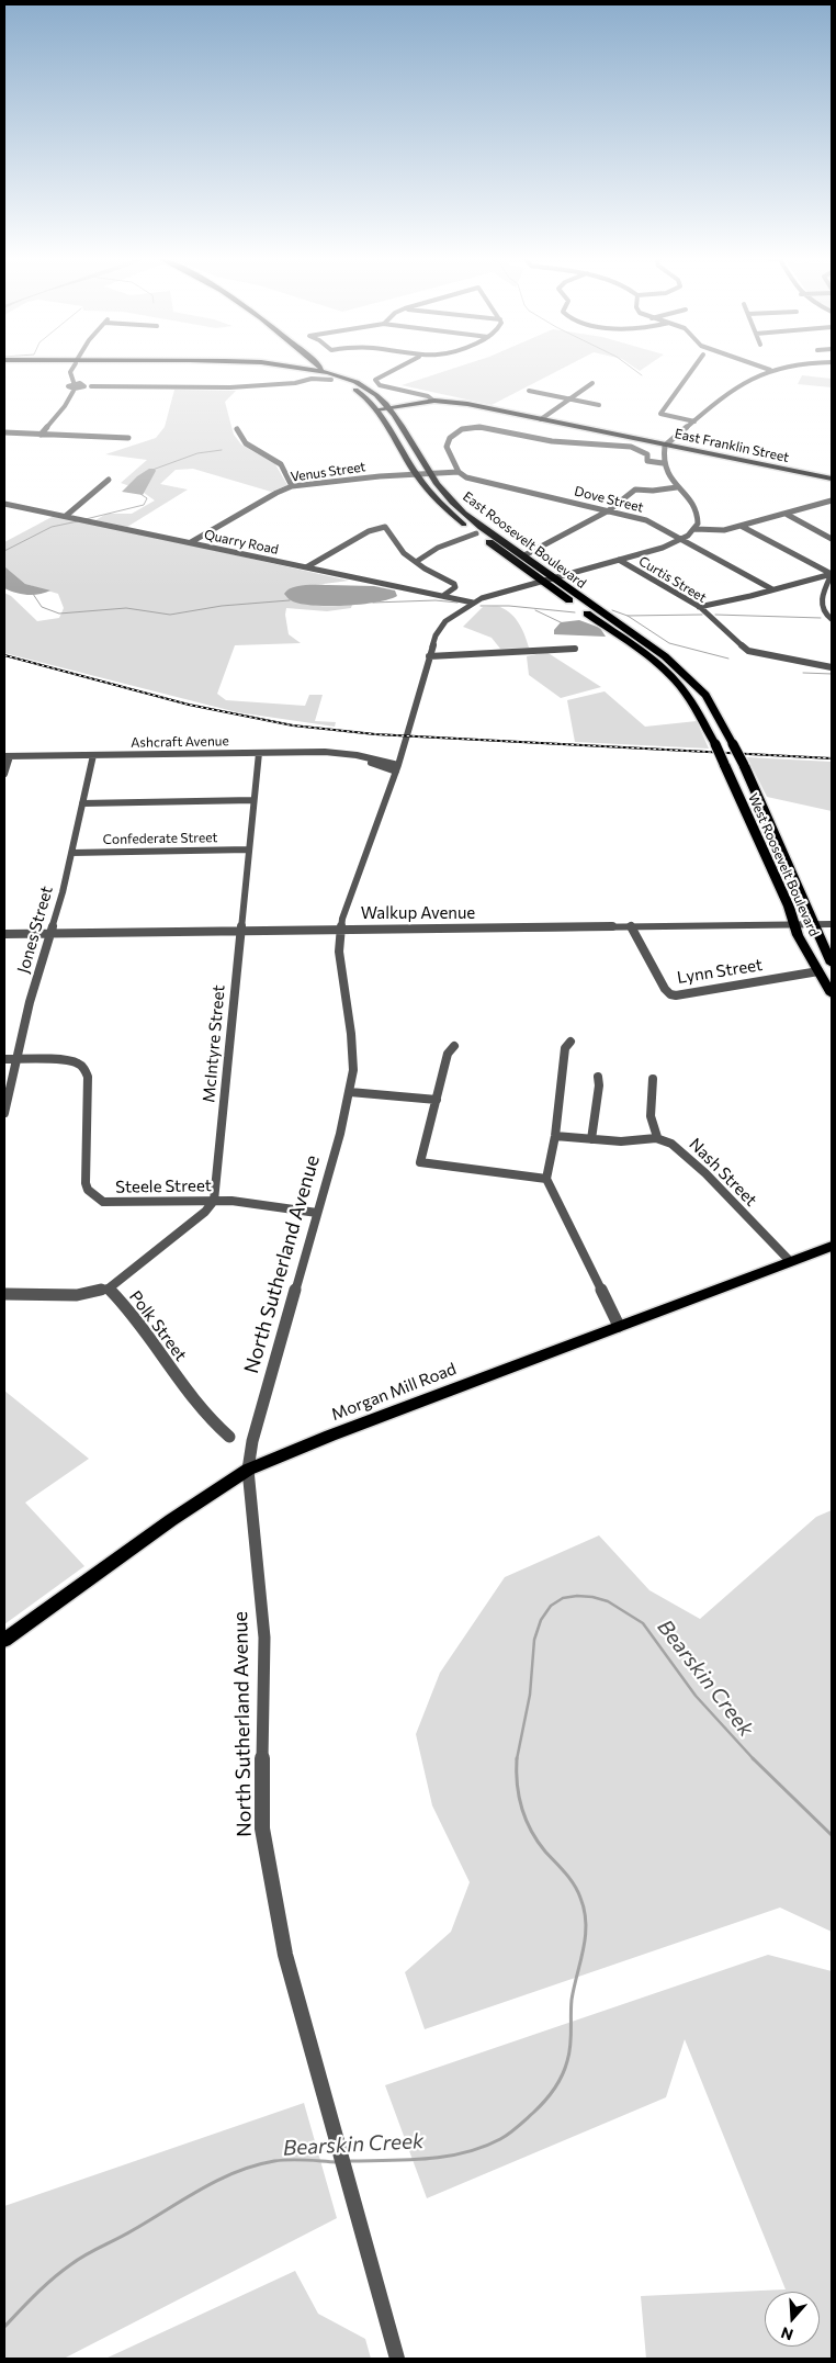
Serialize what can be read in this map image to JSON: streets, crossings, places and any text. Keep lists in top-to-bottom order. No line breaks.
{"streets":{"highway":["East Roosevelt Boulevard","West Roosevelt Boulevard"],"main road":["East Franklin Street","Morgan Mill Road"],"street":["Venus Street","Dove Street","Quarry Road","Curtis Street","Ashcraft Avenue","Confederate Street","Walkup Avenue","Jones Street","Lynn Street","McIntyre Street","Nash Street","Steele Street","North Sutherland Avenue","Polk Street"]},"crossings":[["East Franklin Street","East Roosevelt Boulevard"],["Venus Street","Dove Street"],["Venus Street","East Roosevelt Boulevard"],["Venus Street","Quarry Road"],["Dove Street","East Roosevelt Boulevard"],["Dove Street","North Sutherland Avenue"],["East Roosevelt Boulevard","West Roosevelt Boulevard"],["East Roosevelt Boulevard","North Sutherland Avenue"],["Quarry Road","North Sutherland Avenue"],["Curtis Street","North Sutherland Avenue"],["Ashcraft Avenue","Jones Street"],["Ashcraft Avenue","McIntyre Street"],["Ashcraft Avenue","North Sutherland Avenue"],["Confederate Street","Jones Street"],["Confederate Street","McIntyre Street"],["West Roosevelt Boulevard","Walkup Avenue"],["West Roosevelt Boulevard","Lynn Street"],["Walkup Avenue","Jones Street"],["Walkup Avenue","Lynn Street"],["Walkup Avenue","McIntyre Street"],["Walkup Avenue","North Sutherland Avenue"],["Jones Street","Steele Street"],["McIntyre Street","Steele Street"],["Nash Street","Morgan Mill Road"],["Steele Street","North Sutherland Avenue"],["North Sutherland Avenue","Morgan Mill Road"]],"water":["Bearskin Creek"],"north":"bottom"}
